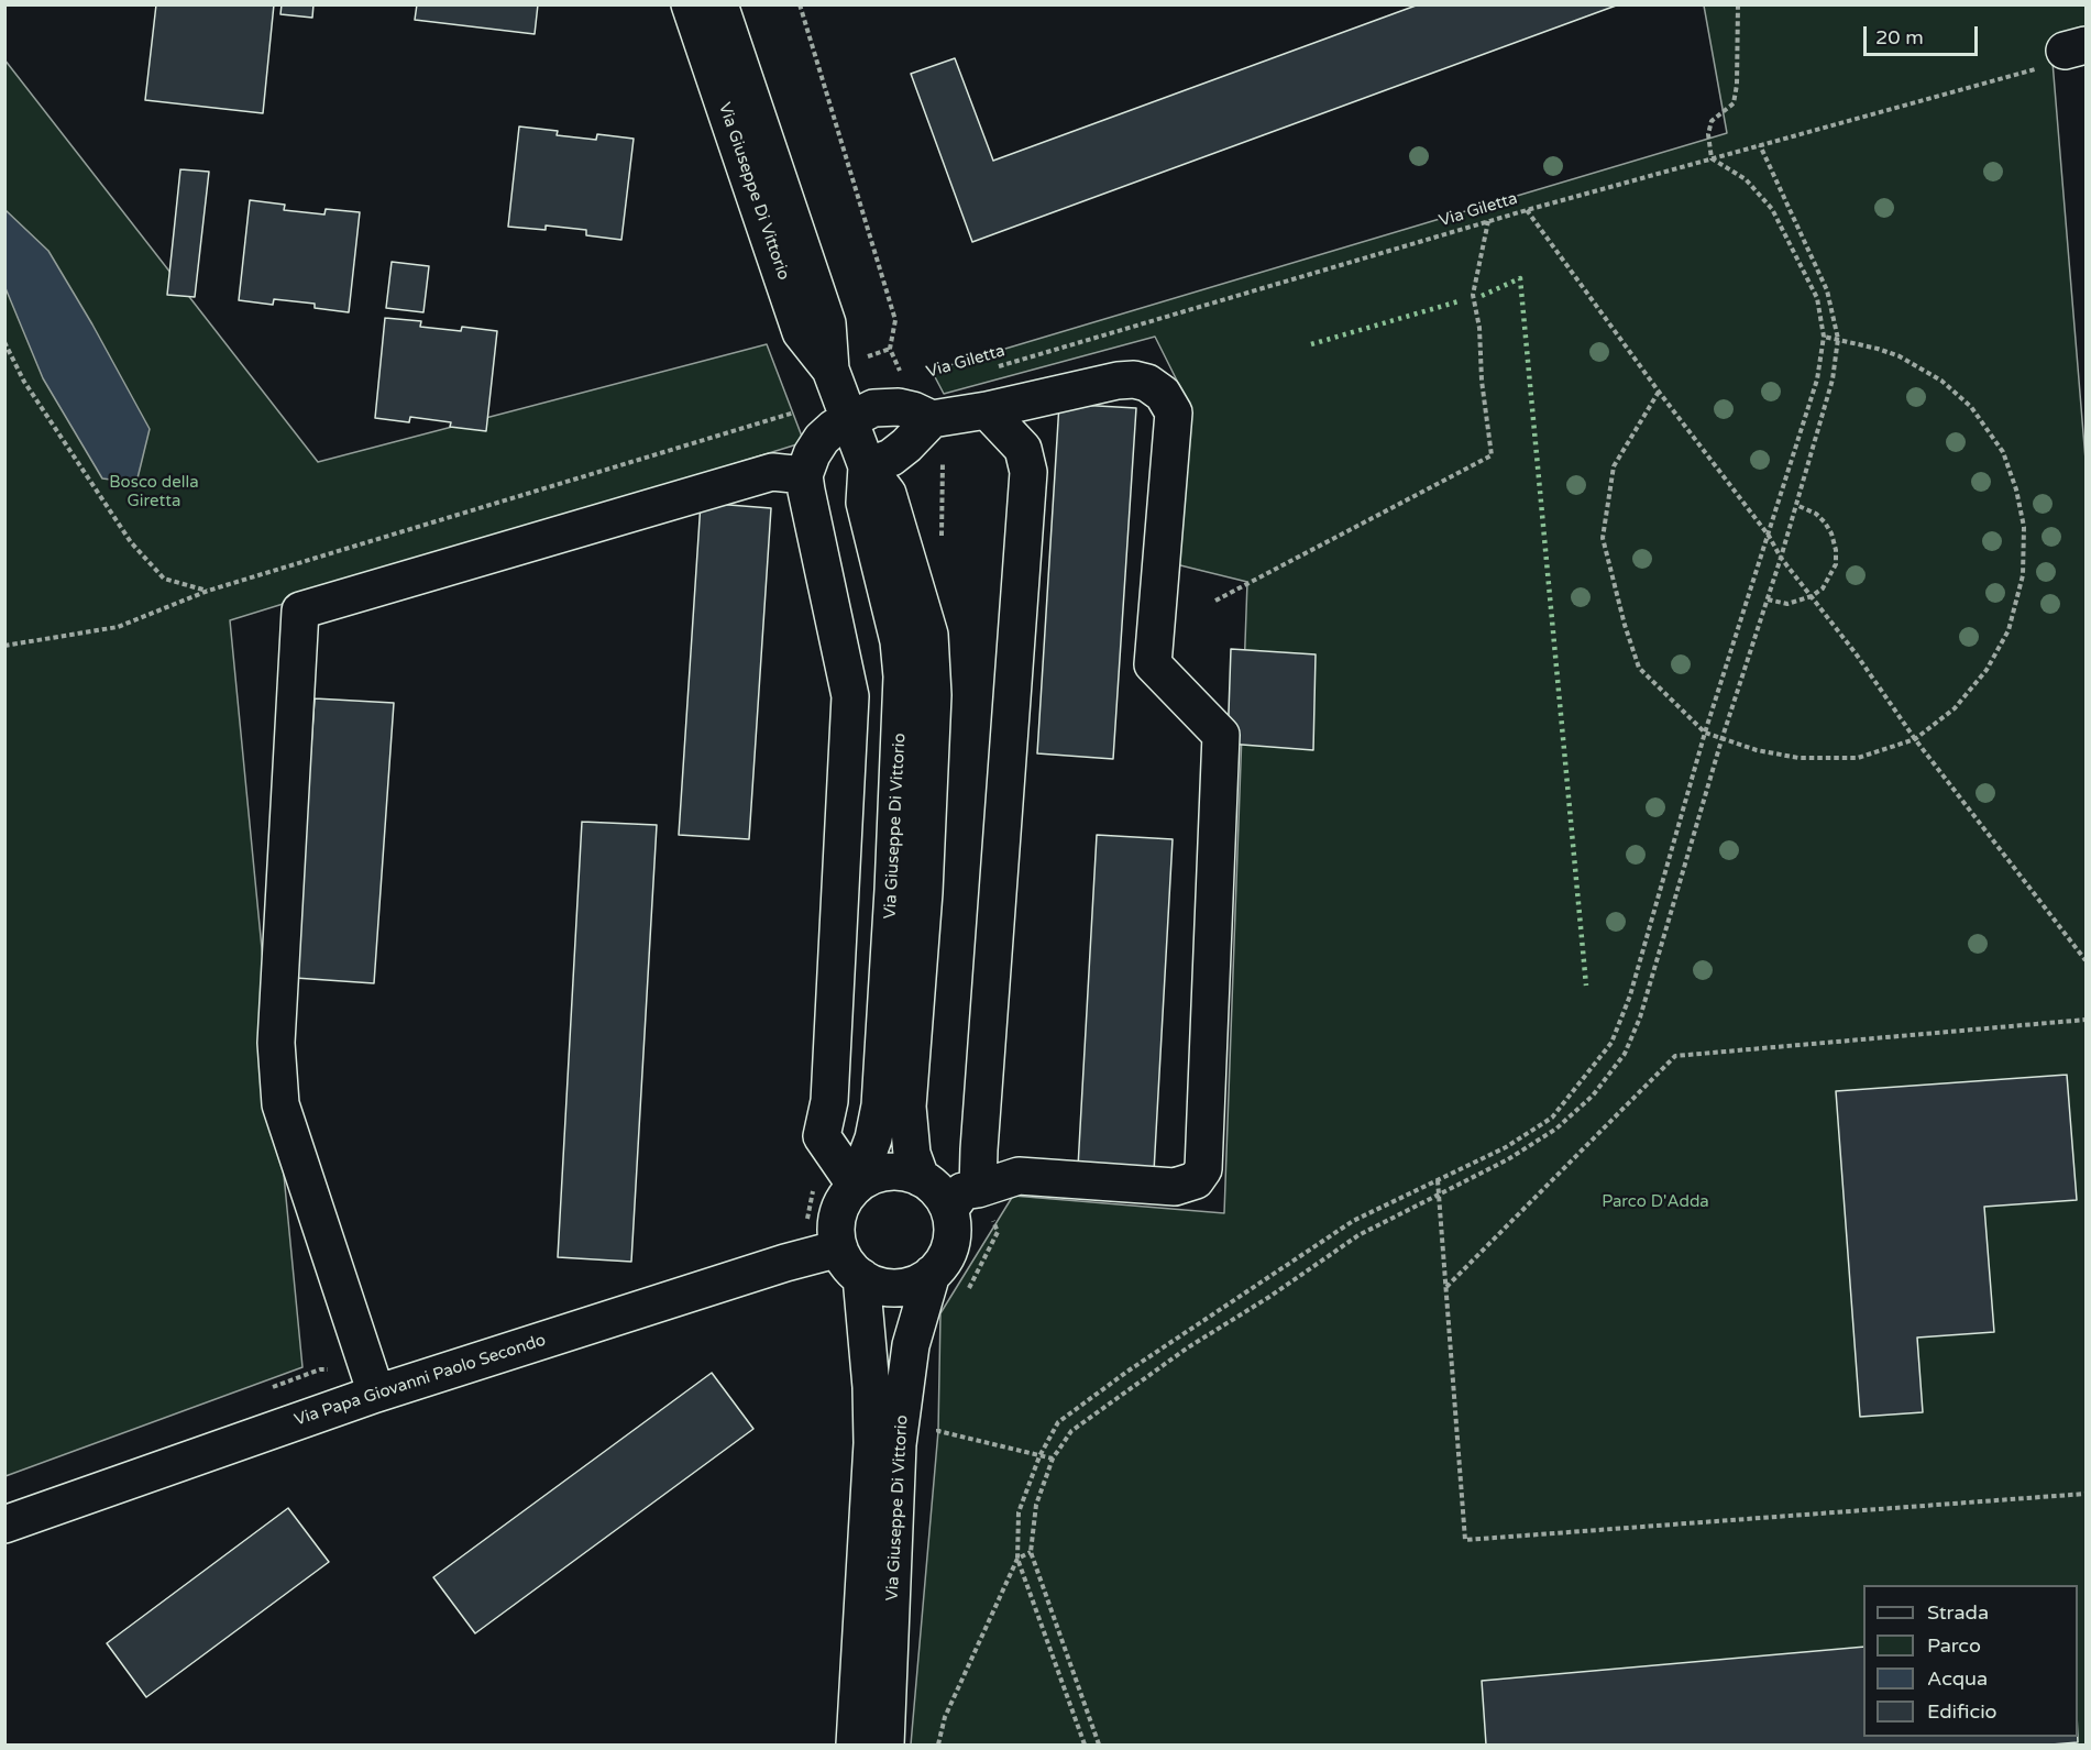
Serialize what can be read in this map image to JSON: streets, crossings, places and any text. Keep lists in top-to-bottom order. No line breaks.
{"streets":{"street":["Via Giuseppe Di Vittorio","Via Papa Giovanni Paolo Secondo"],"path":["Via Giletta"]},"crossings":[["Via Giuseppe Di Vittorio","Via Papa Giovanni Paolo Secondo"]],"parks":["Bosco della Giretta","Parco D'Adda"],"legend":["Strada","Parco","Acqua","Edificio"],"scale_bar":"20 m"}
